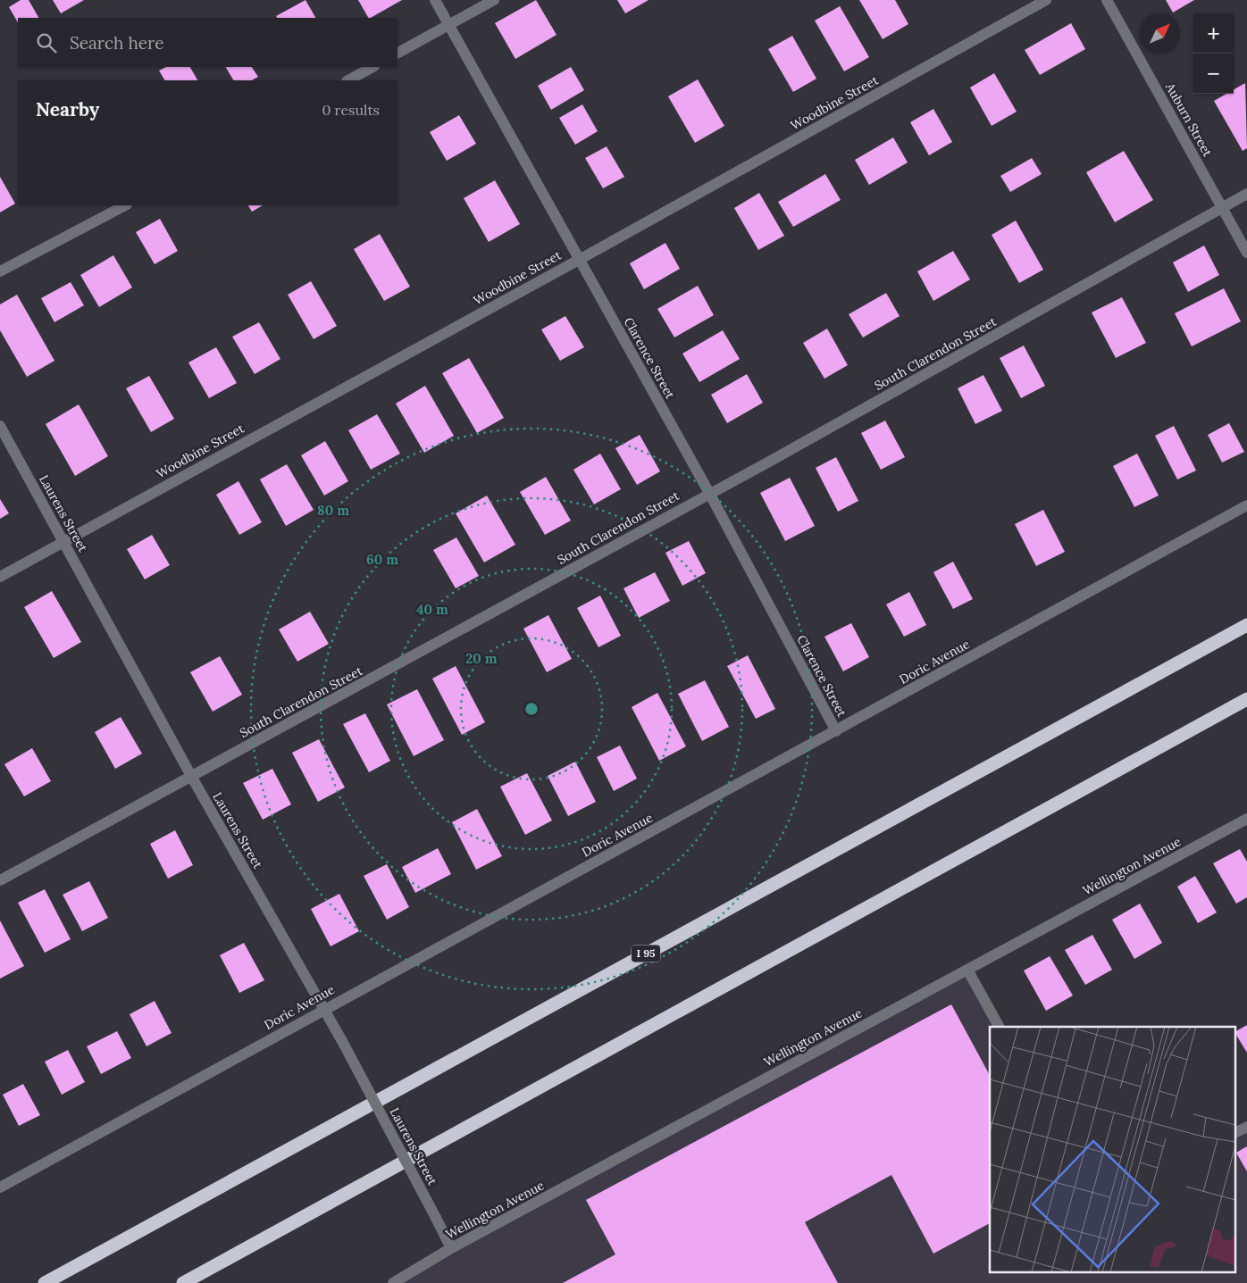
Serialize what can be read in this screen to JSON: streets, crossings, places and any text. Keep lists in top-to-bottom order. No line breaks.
{"streets":{"highway":["I 95"],"street":["Woodbine Street","Auburn Street","South Clarendon Street","Clarence Street","Laurens Street","Doric Avenue","Wellington Avenue"]},"crossings":[["Woodbine Street","Clarence Street"],["Woodbine Street","Laurens Street"],["Auburn Street","South Clarendon Street"],["South Clarendon Street","Clarence Street"],["South Clarendon Street","Laurens Street"],["Clarence Street","Doric Avenue"],["Laurens Street","Doric Avenue"],["Laurens Street","Wellington Avenue"]],"north":"top right","page":{"map_buttons":["+","−"],"search":"Search here","heading":["Nearby","0 results"]},"rings":["80 m","60 m","40 m","20 m"]}
